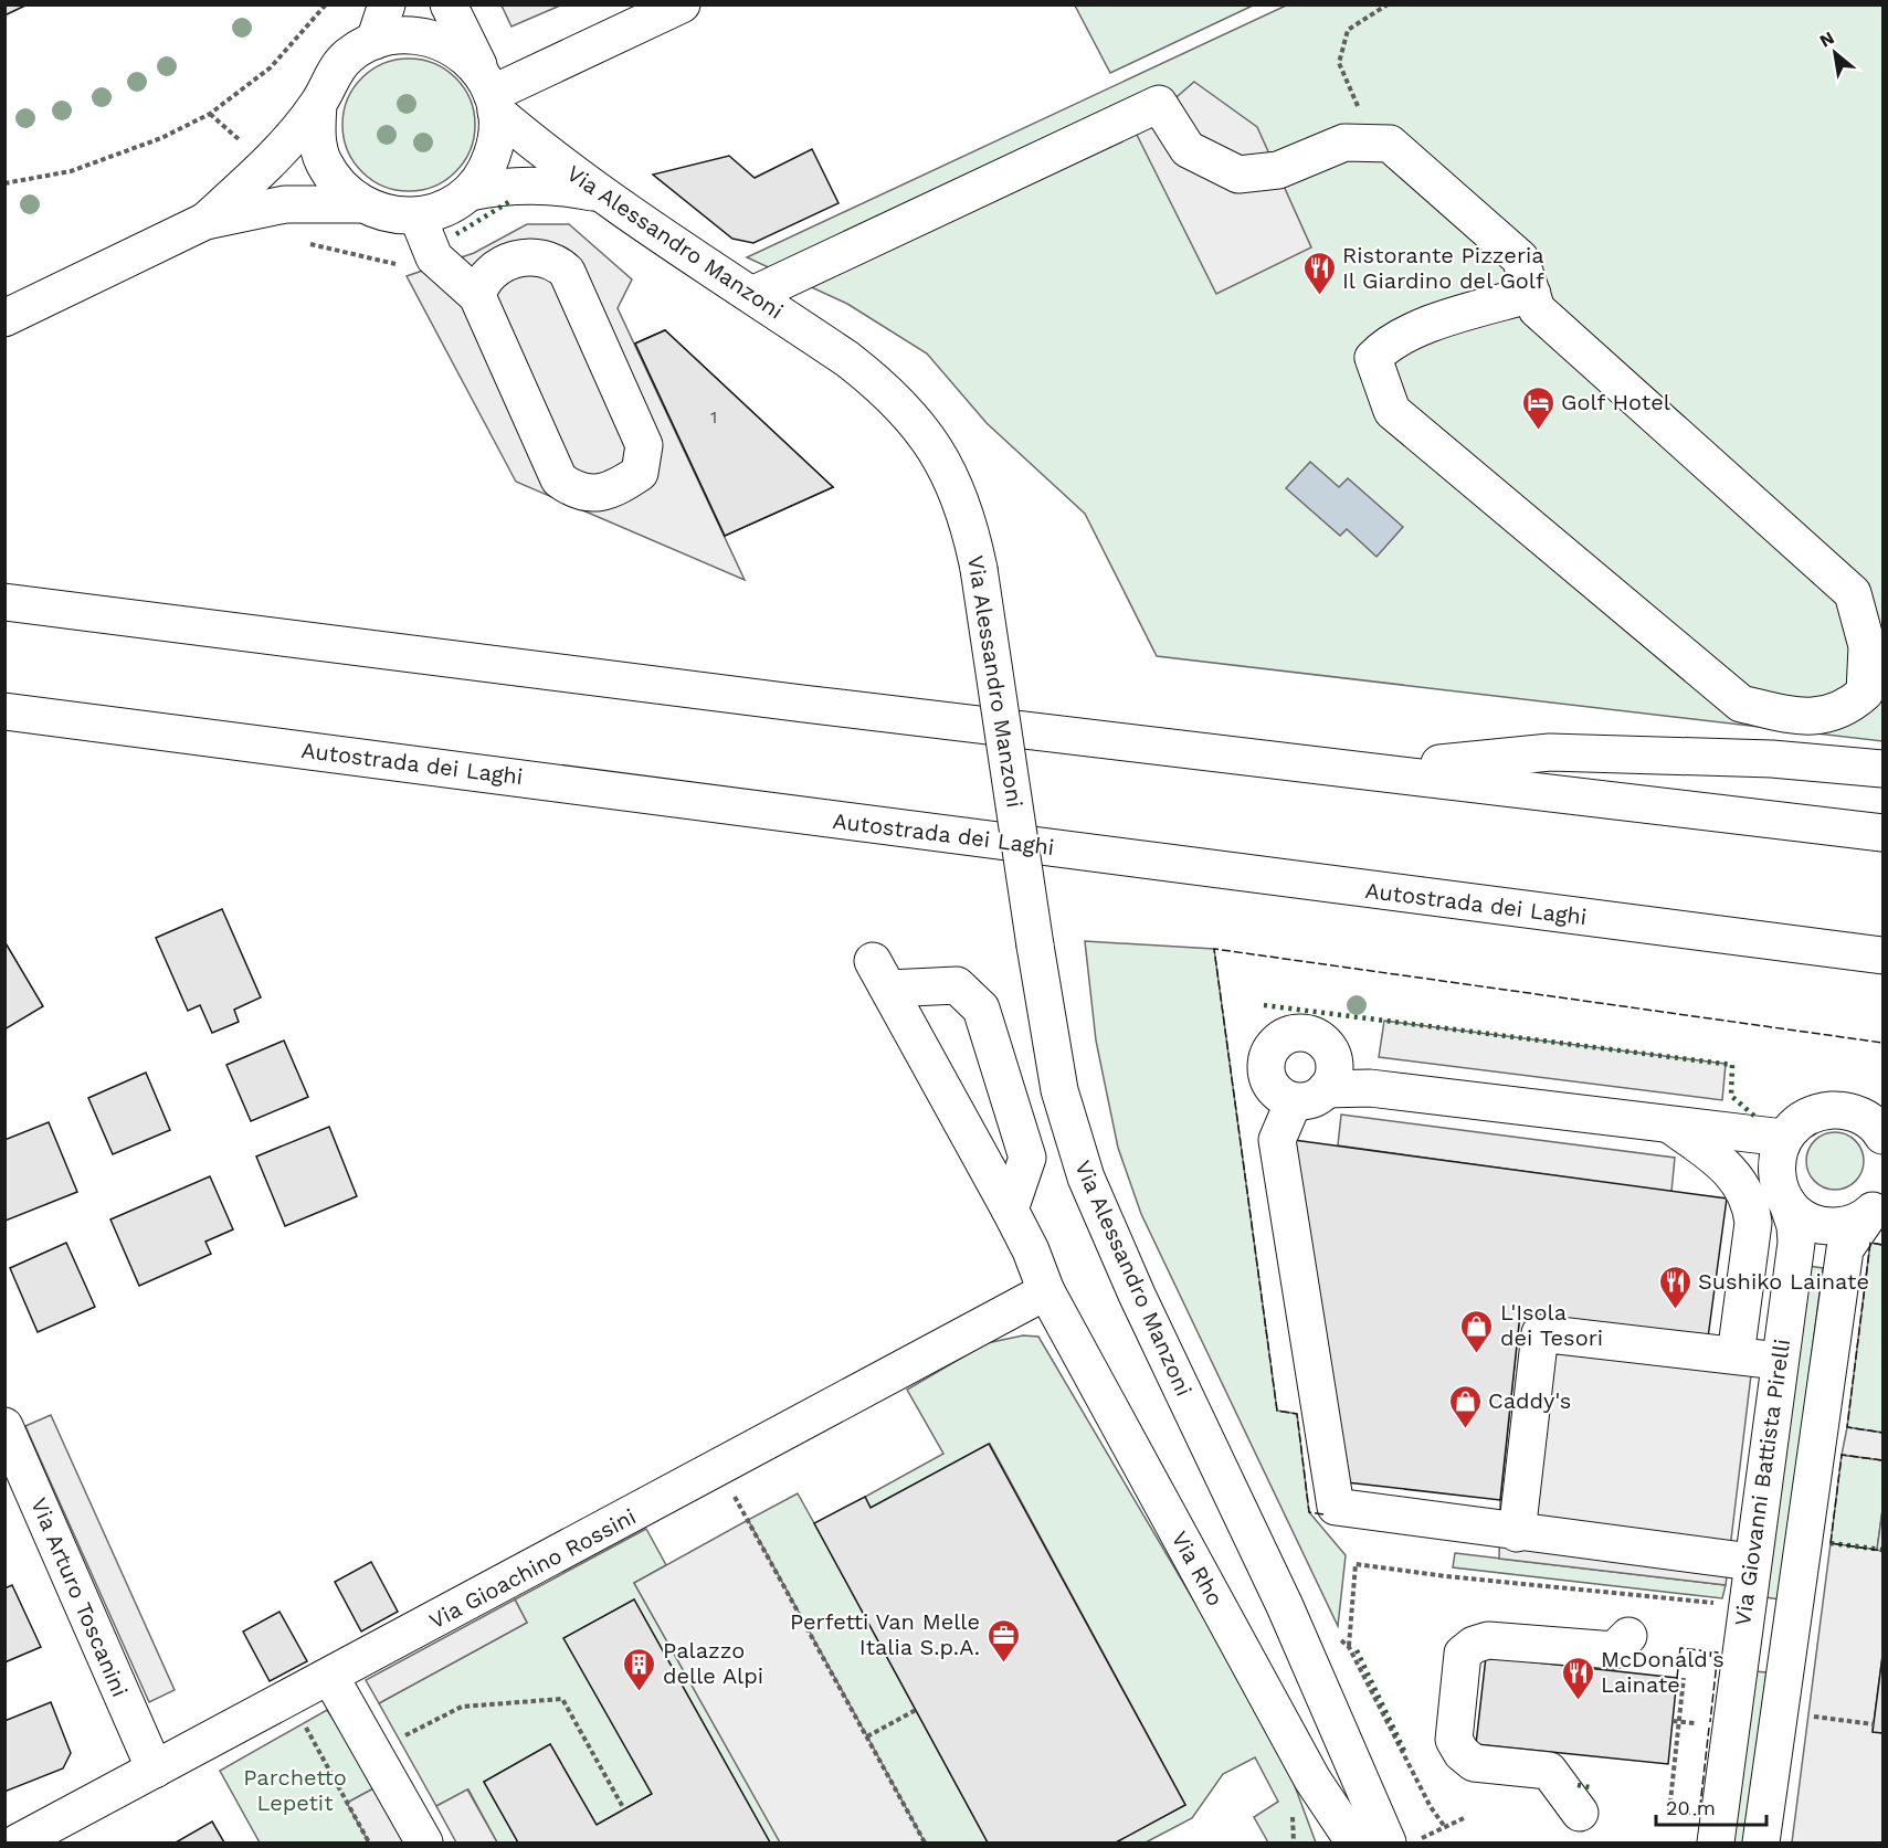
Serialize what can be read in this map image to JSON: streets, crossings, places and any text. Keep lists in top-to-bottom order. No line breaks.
{"streets":{"main road":["Via Alessandro Manzoni","Autostrada dei Laghi","Via Giovanni Battista Pirelli","Via Gioachino Rossini","Via Rho","Via Arturo Toscanini"]},"crossings":[["Via Gioachino Rossini","Via Rho"],["Via Gioachino Rossini","Via Arturo Toscanini"]],"parks":["Parchetto Lepetit"],"places":{"restaurant":["Ristorante Pizzeria Il Giardino del Golf","Sushiko Lainate","McDonald's Lainate"],"hotel":["Golf Hotel"],"shop":["L'Isola dei Tesori","Caddy's"],"office":["Perfetti Van Melle Italia S.p.A."],"building":["Palazzo delle Alpi"]},"house_numbers":["1"],"scale_bar":"20 m","north":"top left"}
